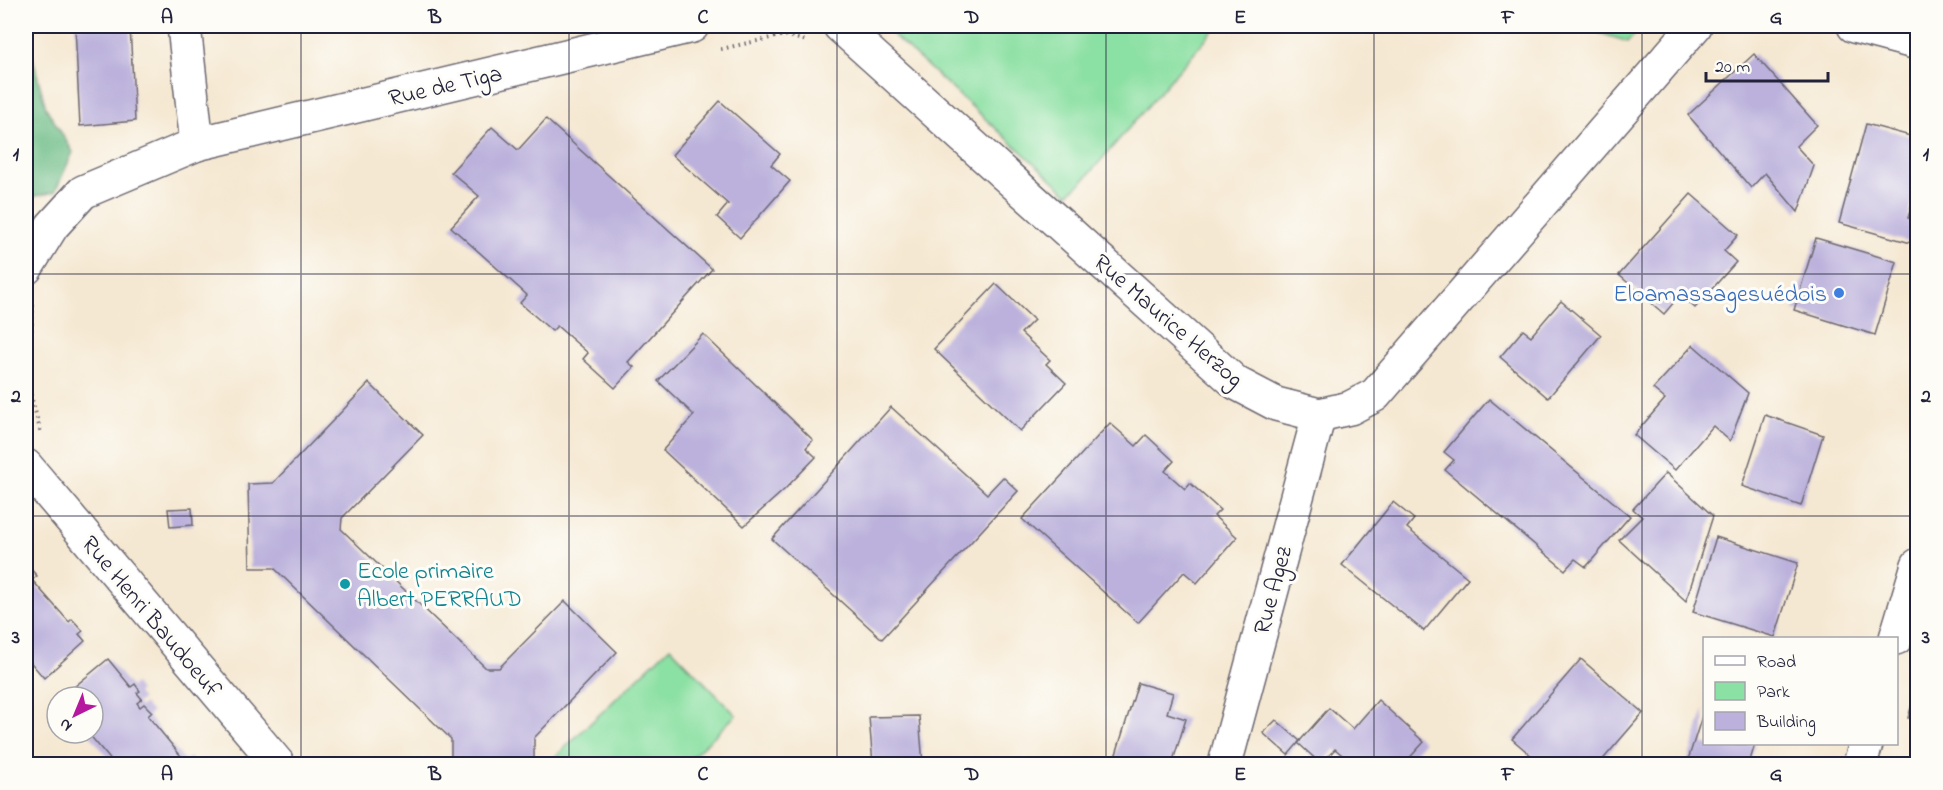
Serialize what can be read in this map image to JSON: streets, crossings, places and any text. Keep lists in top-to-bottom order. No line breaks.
{"streets":{"street":["Rue de Tiga","Rue Maurice Herzog","Rue Agez","Rue Henri Baudoeuf"]},"crossings":[["Rue Maurice Herzog","Rue Agez"]],"places":["Eloamassagesuédois","Ecole primaire Albert PERRAUD"],"legend":["Road","Park","Building"],"scale_bar":"20 m","north":"bottom left","grid":{"columns":["A","B","C","D","E","F","G"],"rows":["1","2","3"]}}
